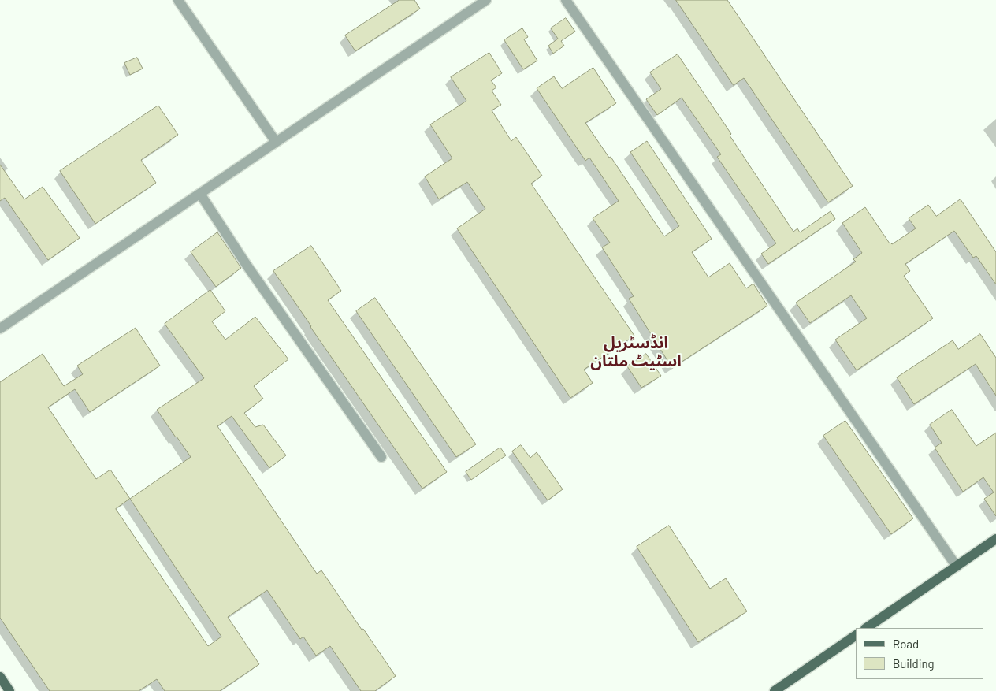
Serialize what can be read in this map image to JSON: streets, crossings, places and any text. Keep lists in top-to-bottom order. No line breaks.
{"districts":["انڈسٹریل اسٹیٹ ملتان"],"legend":["Road","Building"]}
